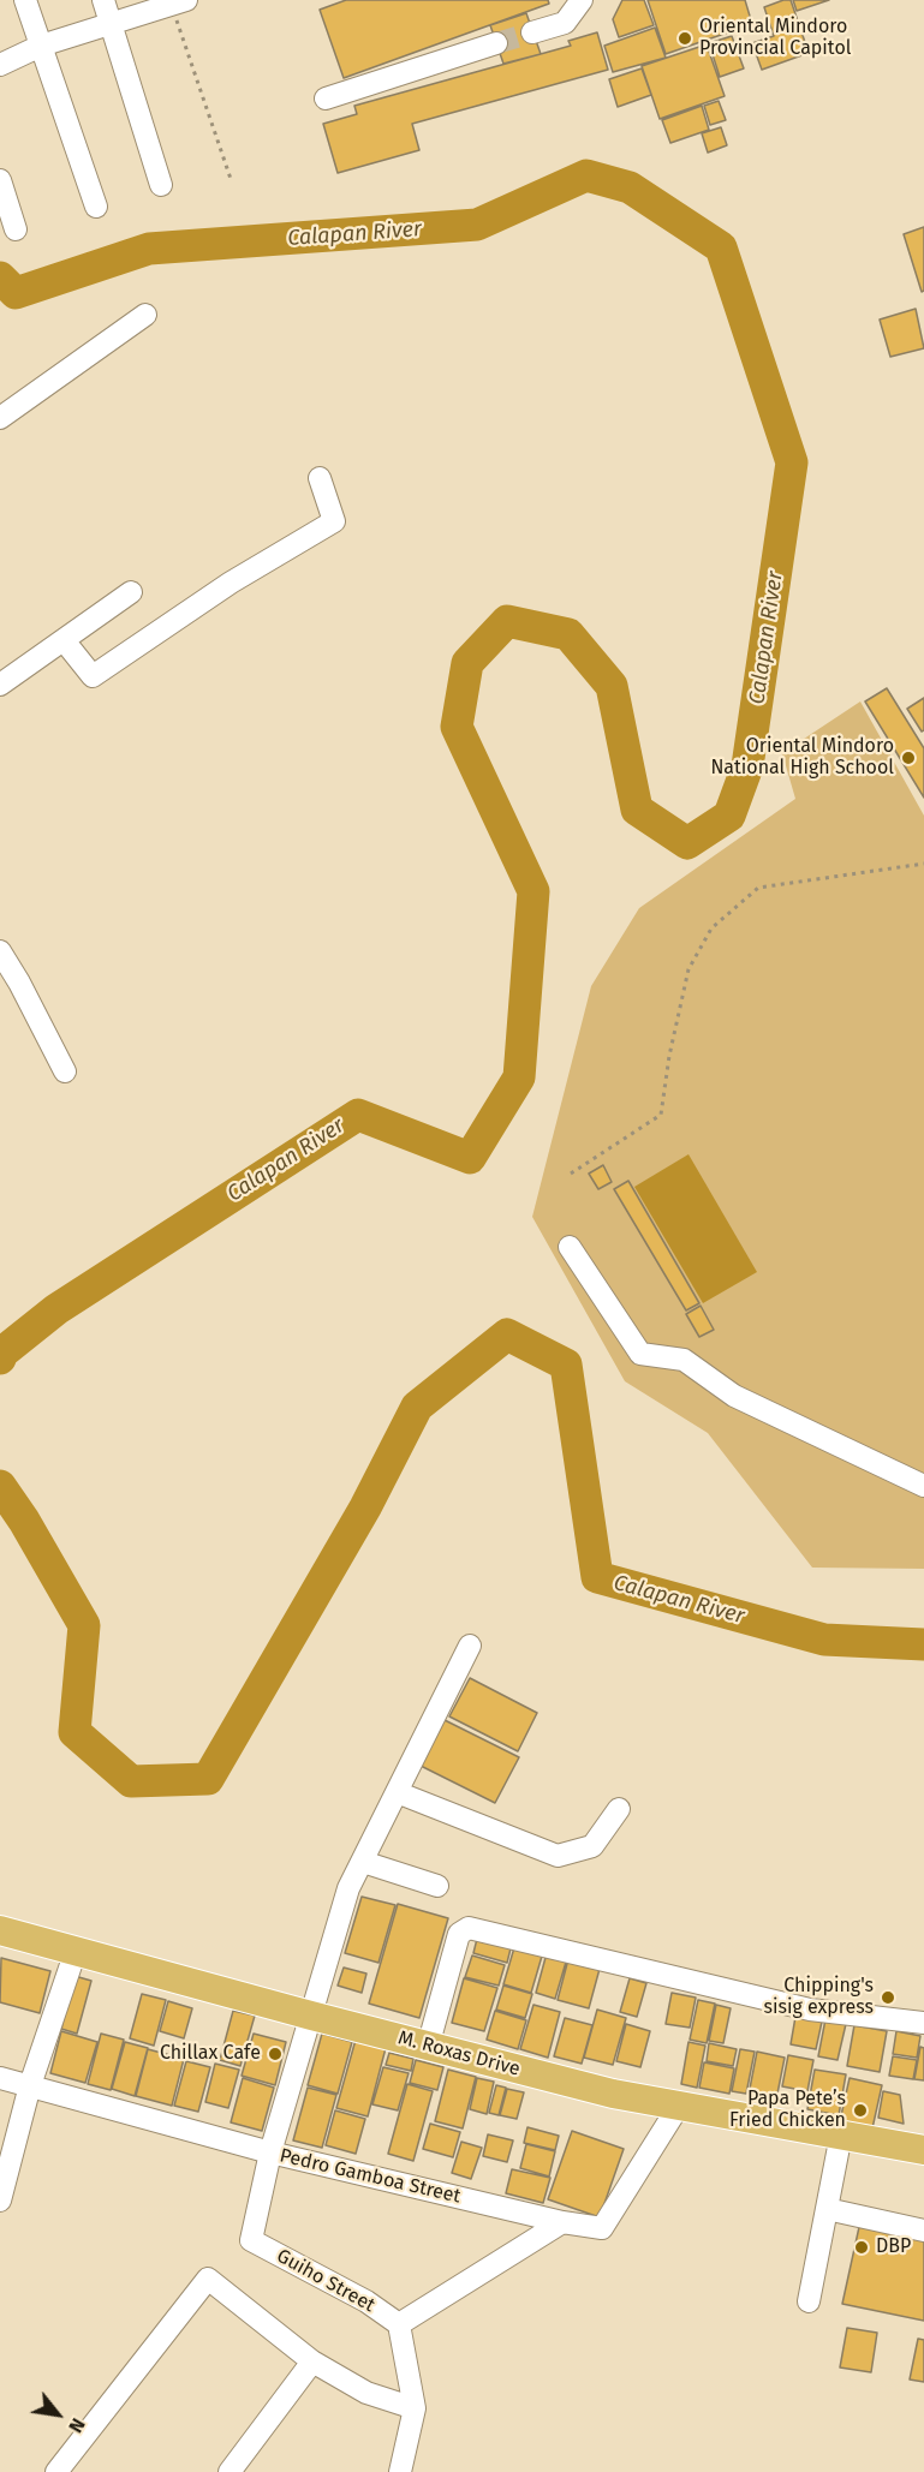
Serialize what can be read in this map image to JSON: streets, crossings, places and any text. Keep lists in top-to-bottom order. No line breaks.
{"streets":{"main road":["M. Roxas Drive"],"street":["Pedro Gamboa Street","Guiho Street"]},"crossings":[["M. Roxas Drive","Pedro Gamboa Street"],["Pedro Gamboa Street","Guiho Street"]],"water":["Calapan River"],"places":["Oriental Mindoro Provincial Capitol","Oriental Mindoro National High School","Chipping's sisig express","Chillax Cafe","Papa Pete’s Fried Chicken","DBP"],"north":"bottom right"}
